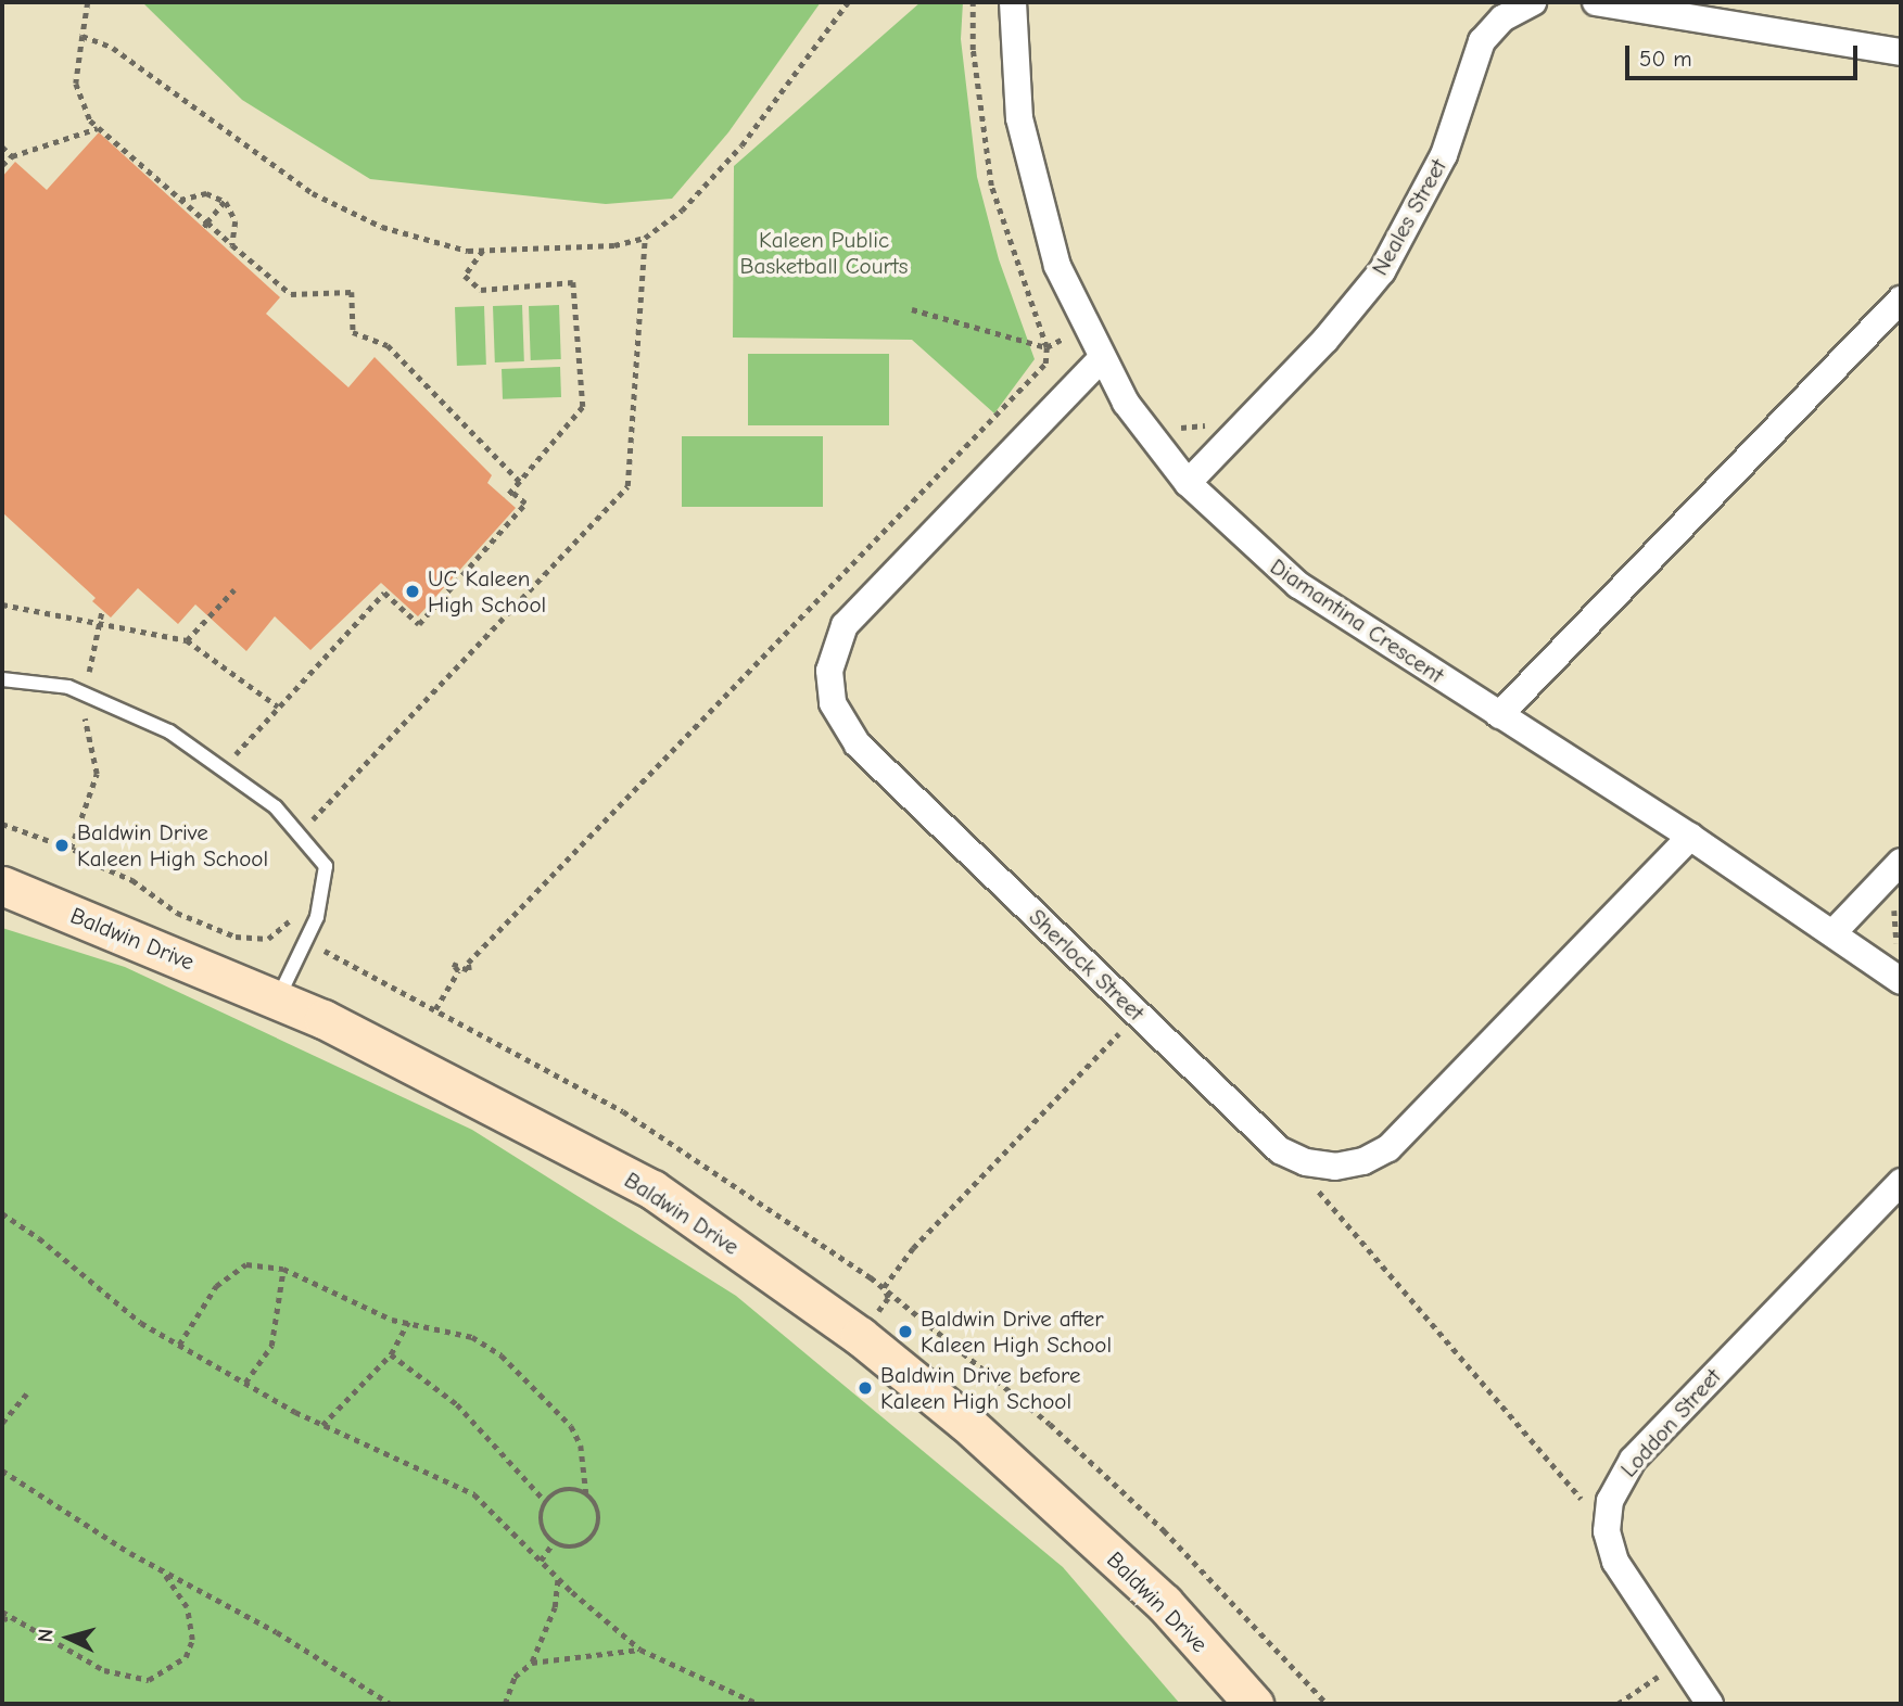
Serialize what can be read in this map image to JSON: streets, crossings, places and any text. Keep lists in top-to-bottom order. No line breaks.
{"streets":{"main road":["Baldwin Drive"],"street":["Neales Street","Diamantina Crescent","Sherlock Street","Loddon Street"]},"crossings":[["Neales Street","Diamantina Crescent"],["Diamantina Crescent","Sherlock Street"]],"parks":["Kaleen Public Basketball Courts"],"places":["UC Kaleen High School","Baldwin Drive Kaleen High School","Baldwin Drive after Kaleen High School","Baldwin Drive before Kaleen High School"],"scale_bar":"50 m","north":"left"}
